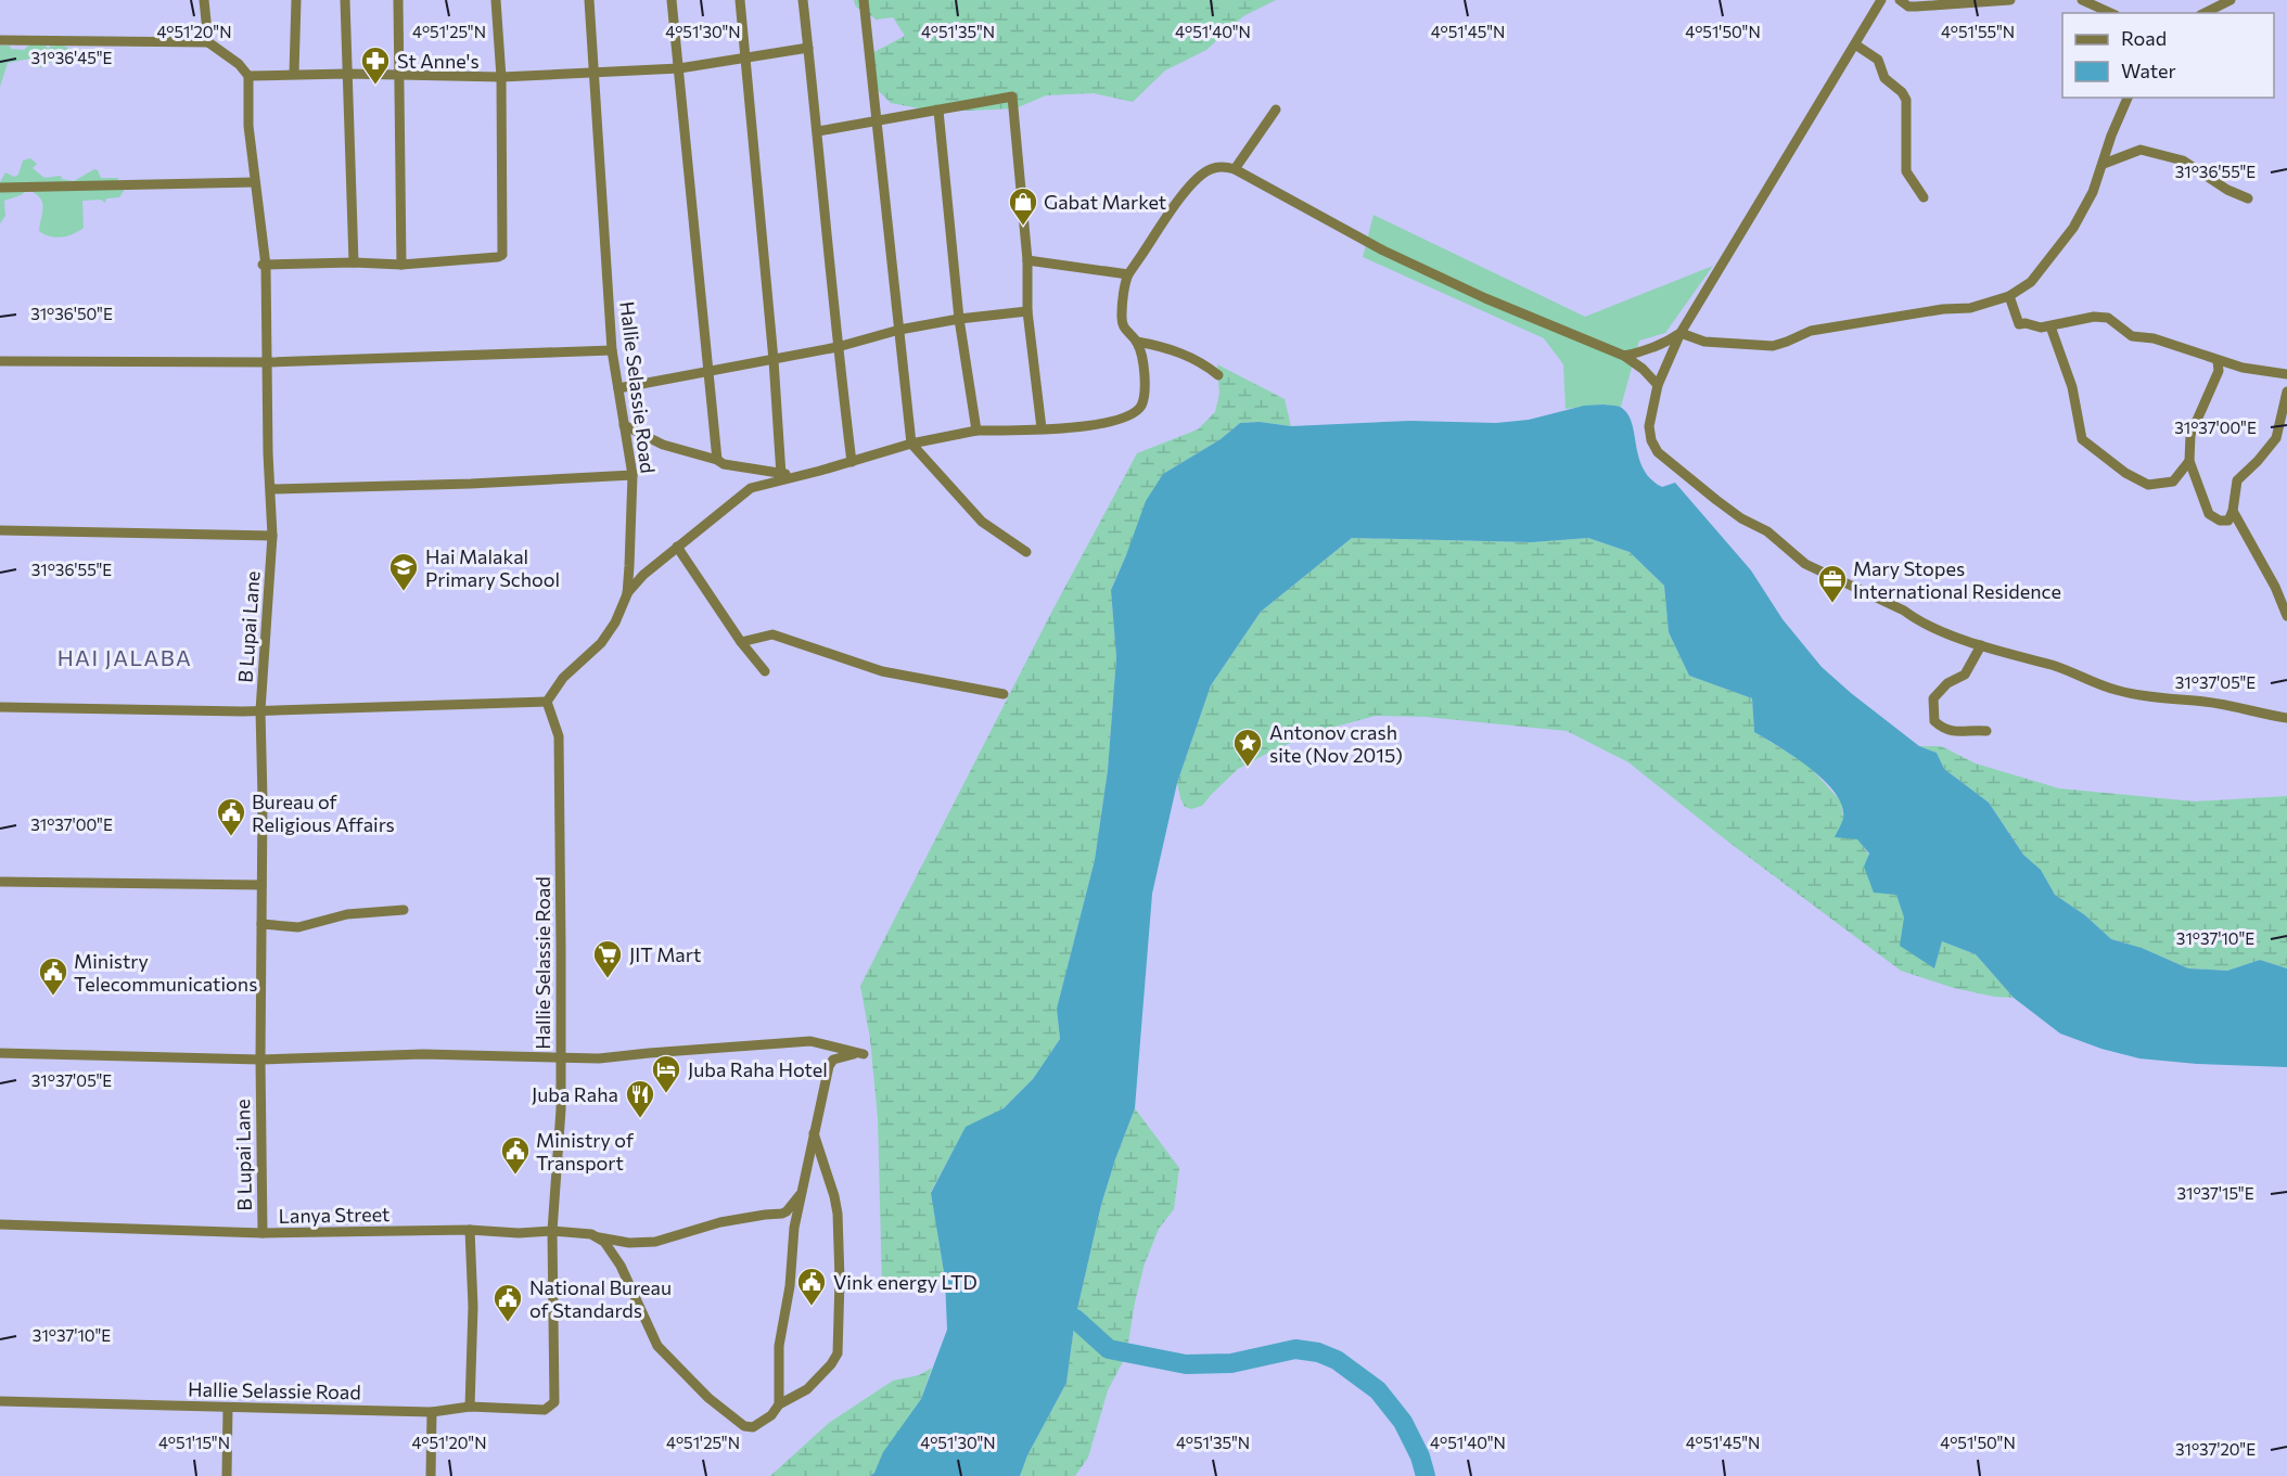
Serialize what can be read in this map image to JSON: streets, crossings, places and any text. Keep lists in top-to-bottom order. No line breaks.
{"streets":{"street":["Hallie Selassie Road","B Lupai Lane","Lanya Street"]},"crossings":[["Hallie Selassie Road","Lanya Street"],["B Lupai Lane","Lanya Street"]],"districts":["HAI JALABA"],"places":{"pharmacy":["St Anne's"],"shop":["Gabat Market"],"school or university":["Hai Malakal Primary School"],"office":["Mary Stopes International Residence"],"place":["Antonov crash site (Nov 2015)"],"public building":["Bureau of Religious Affairs","Ministry Telecommunications","Ministry of Transport","Vink energy LTD","National Bureau of Standards"],"supermarket":["JIT Mart"],"hotel":["Juba Raha Hotel"],"restaurant":["Juba Raha"]},"legend":["Road","Water"],"coordinates":["4°51'20\"N","4°51'25\"N","4°51'30\"N","4°51'35\"N","4°51'40\"N","4°51'45\"N","4°51'50\"N","4°51'55\"N","31°36'45\"E","31°36'55\"E","31°36'50\"E","31°37'00\"E","31°37'05\"E","31°37'10\"E","31°37'15\"E","4°51'15\"N","31°37'20\"E"]}
